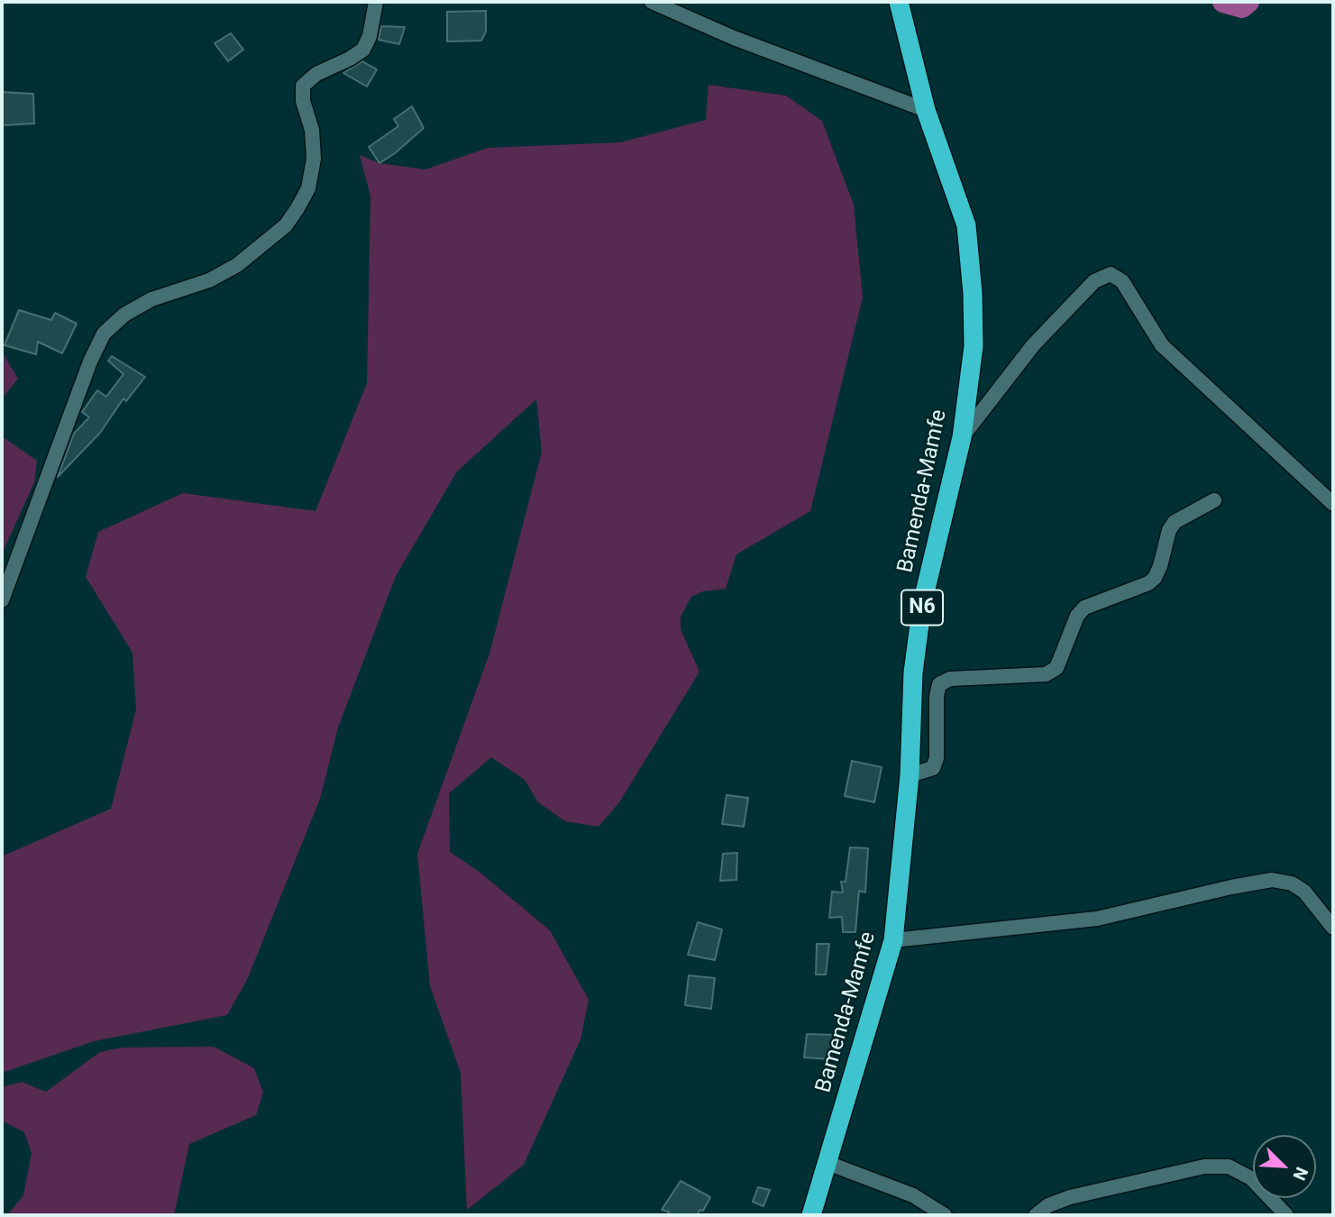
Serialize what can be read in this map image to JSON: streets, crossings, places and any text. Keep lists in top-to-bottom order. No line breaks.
{"streets":{"highway":["Bamenda-Mamfe","N6"]},"north":"bottom right"}
